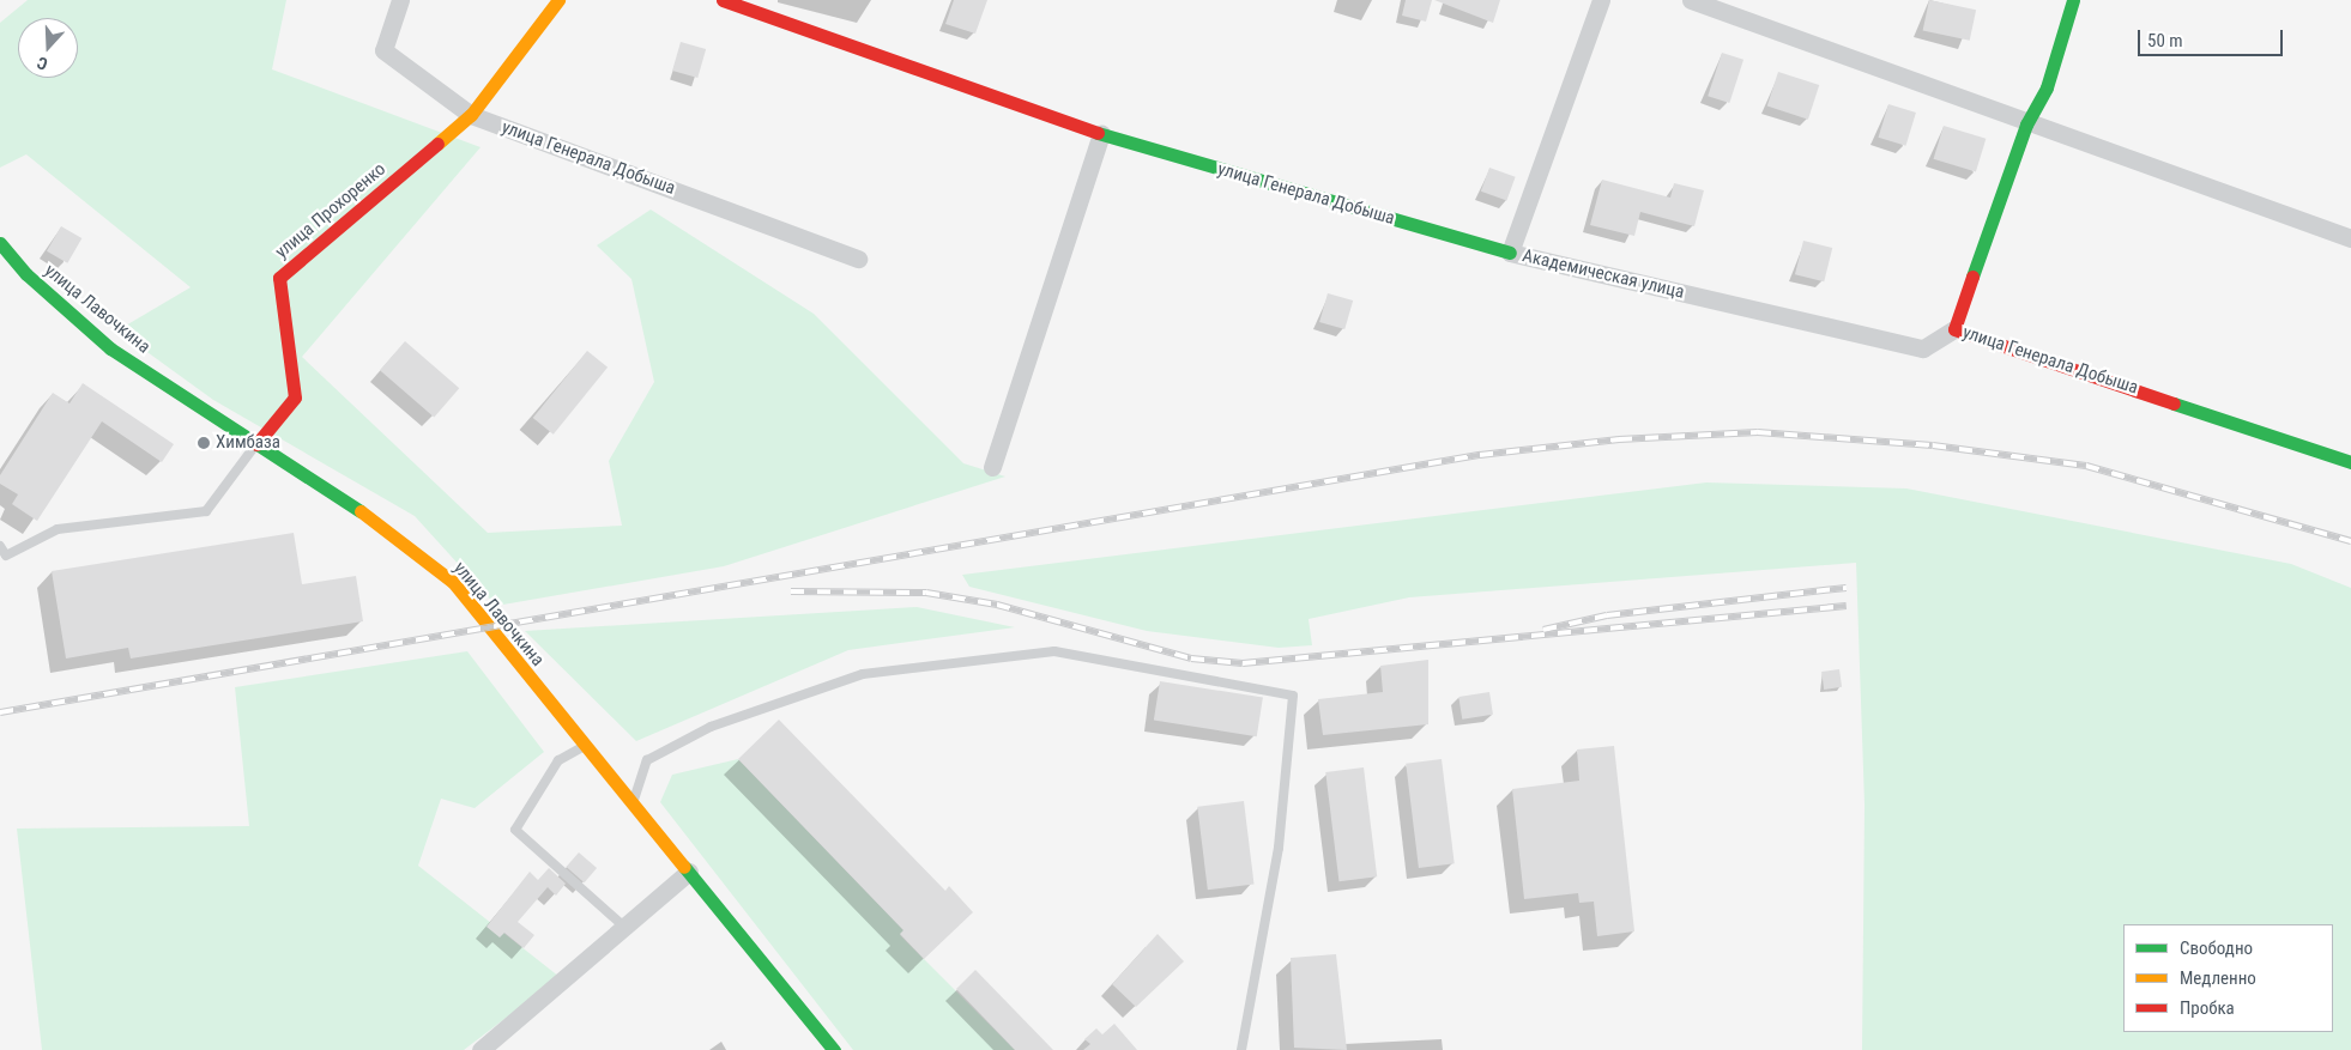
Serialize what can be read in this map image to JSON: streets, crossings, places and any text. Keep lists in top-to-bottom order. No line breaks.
{"streets":{"street":["улица Генерала Добыша","улица Прохоренко","Академическая улица","улица Лавочкина"]},"crossings":[["улица Генерала Добыша","улица Прохоренко"],["улица Генерала Добыша","Академическая улица"],["улица Прохоренко","улица Лавочкина"]],"places":["Химбаза"],"legend":["Свободно","Медленно","Пробка"],"scale_bar":"50 m","north":"bottom"}
